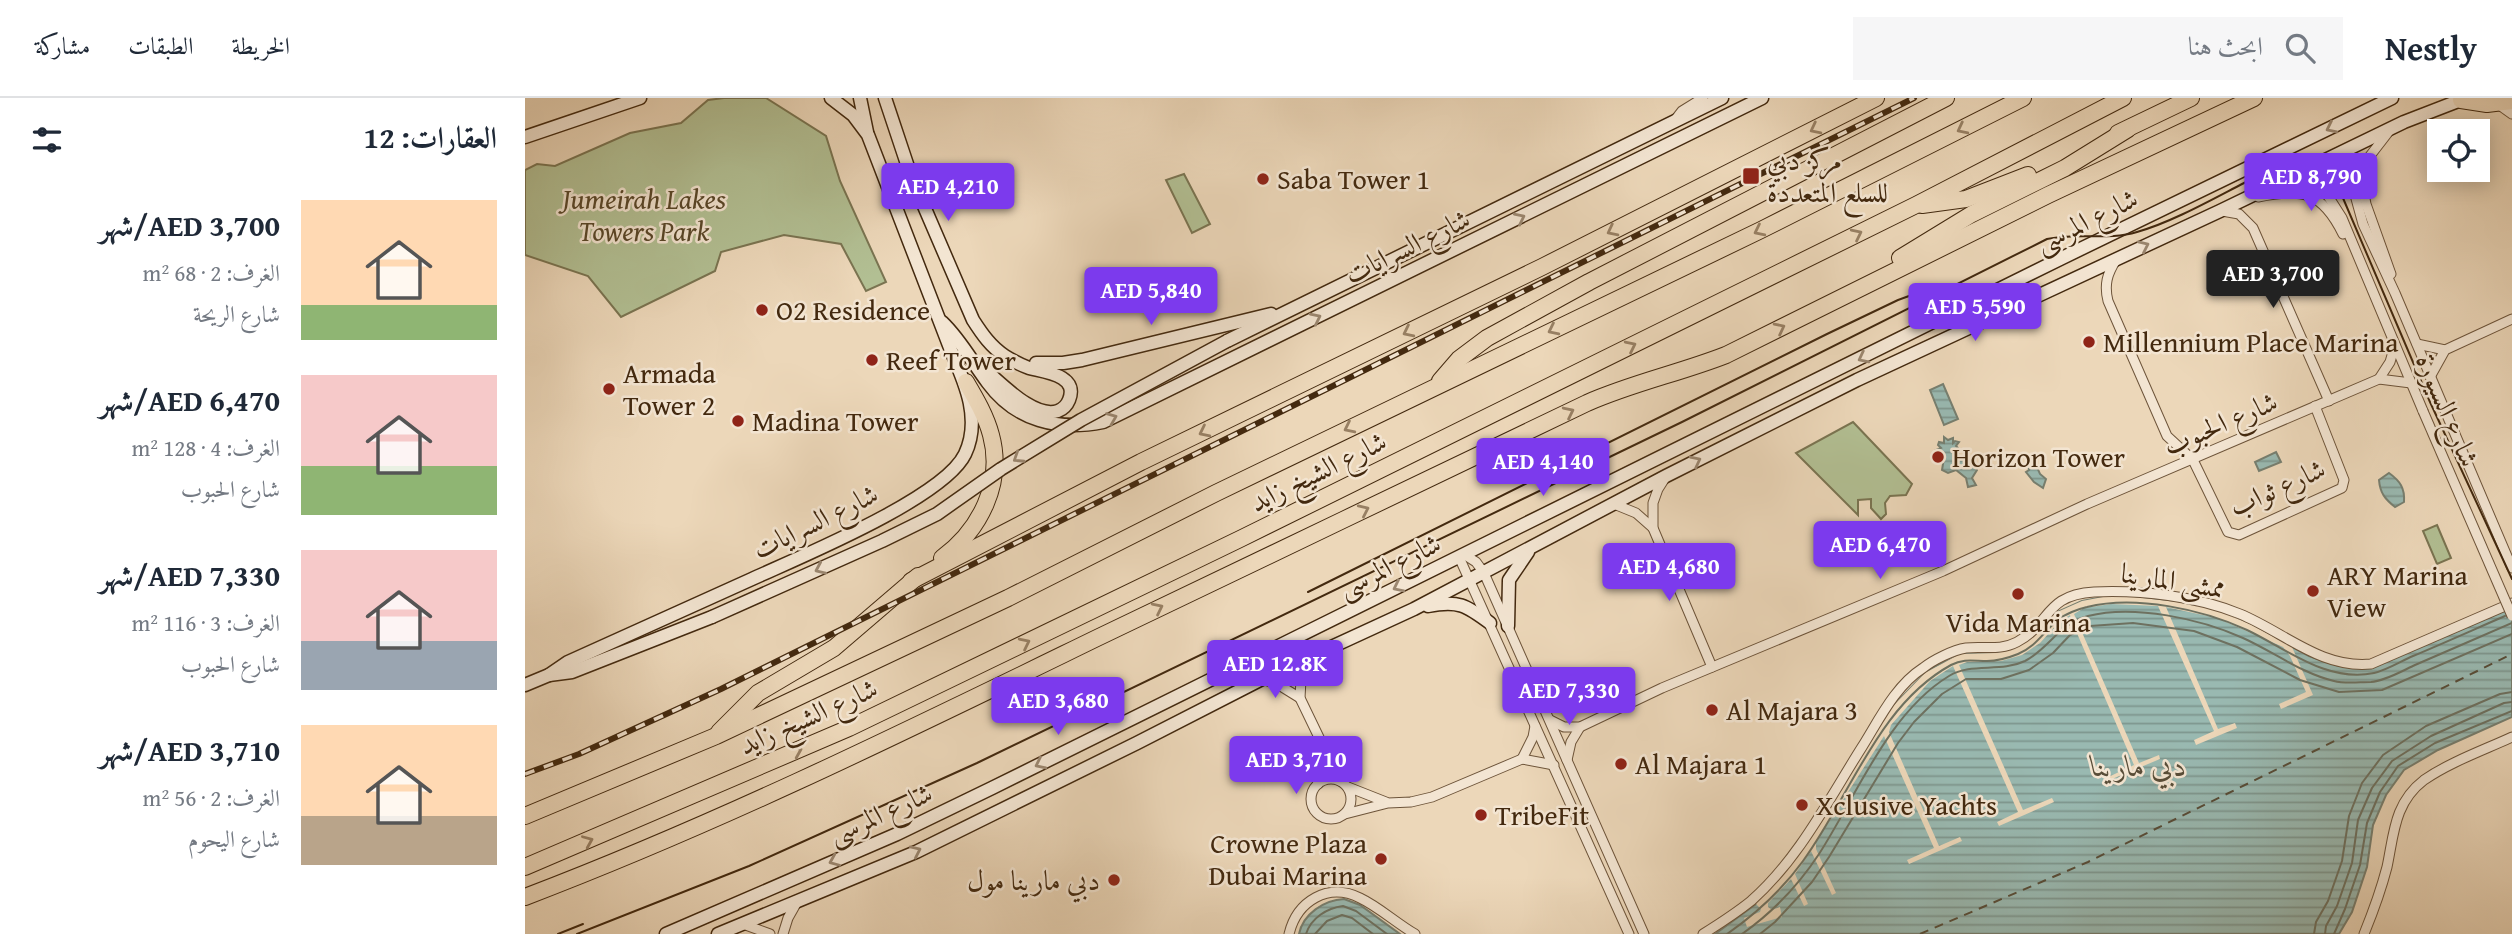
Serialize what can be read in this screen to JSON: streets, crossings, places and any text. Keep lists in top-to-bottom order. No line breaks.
{"streets":{"highway":["شارع الشيخ زايد"],"main road":["شارع المرسى","شارع السرايات"],"street":["شارع السيورة","شارع الحبوب","شارع ثواب","ممشى المارينا"]},"crossings":[["شارع المرسى","شارع السيورة"],["شارع المرسى","شارع الحبوب"],["شارع الحبوب","شارع ثواب"]],"water":["دبي مارينا"],"parks":["Jumeirah Lakes Towers Park"],"places":{"transit":["مركز دبي للسلع المتعددة"],"other":["Saba Tower 1","O2 Residence","Millennium Place Marina","Reef Tower","Armada Tower 2","Madina Tower","Horizon Tower","ARY Marina View","Vida Marina","Al Majara 3","Al Majara 1","Xclusive Yachts","TribeFit","Crowne Plaza Dubai Marina","دبي مارينا مول"]},"page":{"header":"Nestly","search":"ابحث هنا","nav":["الخريطة","الطبقات","مشاركة"],"heading":"العقارات: 12","price":["AED 8,790","AED 4,210","AED 3,700","AED 5,840","AED 5,590","AED 4,140","AED 6,470","AED 4,680","AED 12.8K","AED 7,330","AED 3,680","AED 3,710"],"list":[{"name":"AED 3,700/شهر","note":"الغرف: 2 · 68 m² · شارع الريحة"},{"name":"AED 6,470/شهر","note":"الغرف: 4 · 128 m² · شارع الحبوب"},{"name":"AED 7,330/شهر","note":"الغرف: 3 · 116 m² · شارع الحبوب"},{"name":"AED 3,710/شهر","note":"الغرف: 2 · 56 m² · شارع اليحوم"}]}}
